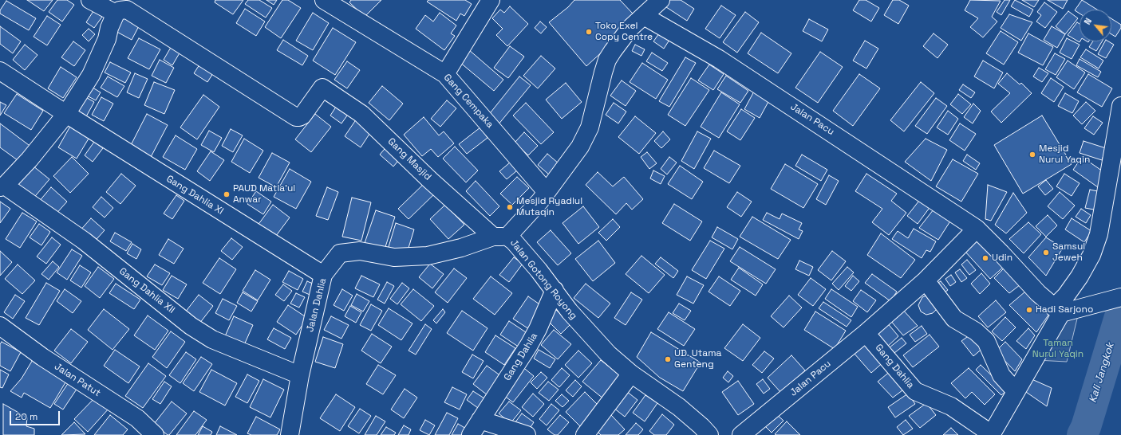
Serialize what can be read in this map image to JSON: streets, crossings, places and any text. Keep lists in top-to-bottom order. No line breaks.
{"streets":{"street":["Gang Cempaka","Jalan Pacu","Gang Masjid","Gang Dahlia XI","Jalan Gotong Royong","Gang Dahlia XII","Jalan Dahlia","Gang Dahlia","Jalan Patut"]},"crossings":[["Gang Cempaka","Jalan Gotong Royong"],["Jalan Pacu","Jalan Gotong Royong"],["Jalan Pacu","Gang Dahlia"],["Gang Masjid","Jalan Gotong Royong"],["Gang Masjid","Jalan Dahlia"],["Gang Dahlia XI","Jalan Dahlia"],["Jalan Gotong Royong","Jalan Dahlia"],["Jalan Gotong Royong","Gang Dahlia"],["Gang Dahlia XII","Jalan Dahlia"]],"water":["Kali Jangkok"],"parks":["Taman Nurul Yaqin"],"places":["Toko Exel Copy Centre","Mesjid Nurul Yaqin","PAUD Matla'ul Anwar","Mesjid Ryadlul Mutaqin","Samsul Jeweh","Udin","Hadi Sarjono","UD. Utama Genteng"],"scale_bar":"20 m","north":"top left"}
